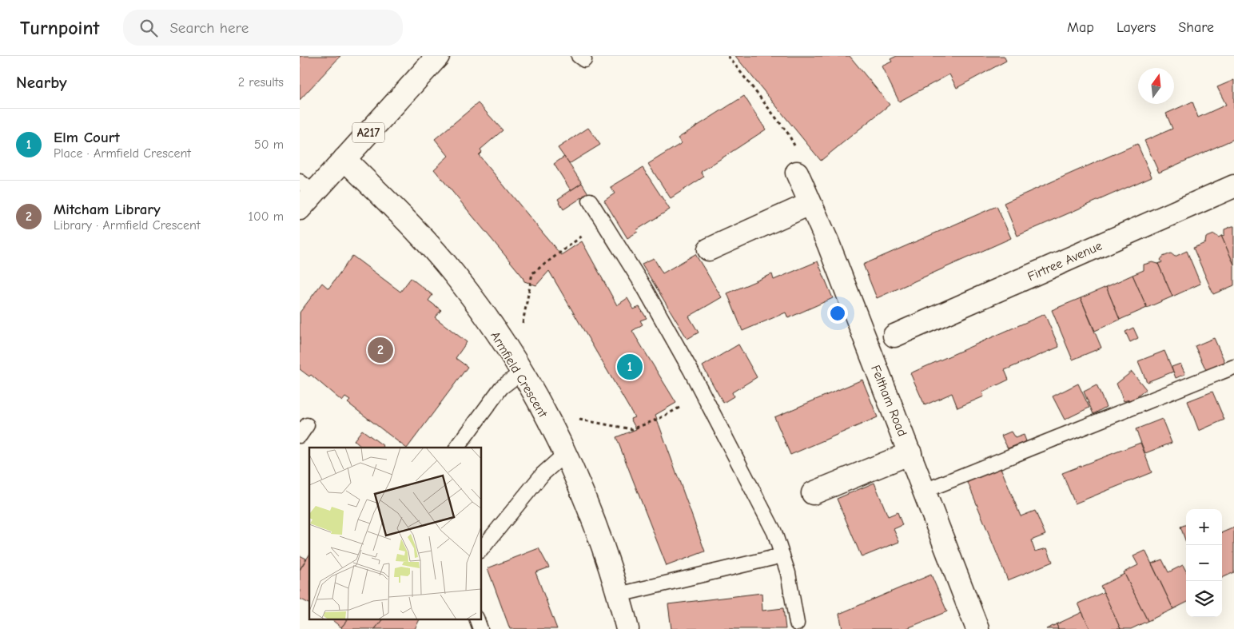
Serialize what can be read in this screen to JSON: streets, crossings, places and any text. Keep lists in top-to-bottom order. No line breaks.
{"streets":{"street":["A217","Firtree Avenue","Armfield Crescent","Feltham Road"]},"crossings":[["A217","Armfield Crescent"]],"north":"top","page":{"header":"Turnpoint","search":"Search here","nav":["Map","Layers","Share"],"heading":["Nearby","2 results"],"list":[{"mark":"1","name":"Elm Court","note":"Place · Armfield Crescent","value":"50 m"},{"mark":"2","name":"Mitcham Library","note":"Library · Armfield Crescent","value":"100 m"}],"pins":["2","1"],"map_buttons":["+","−"]}}
